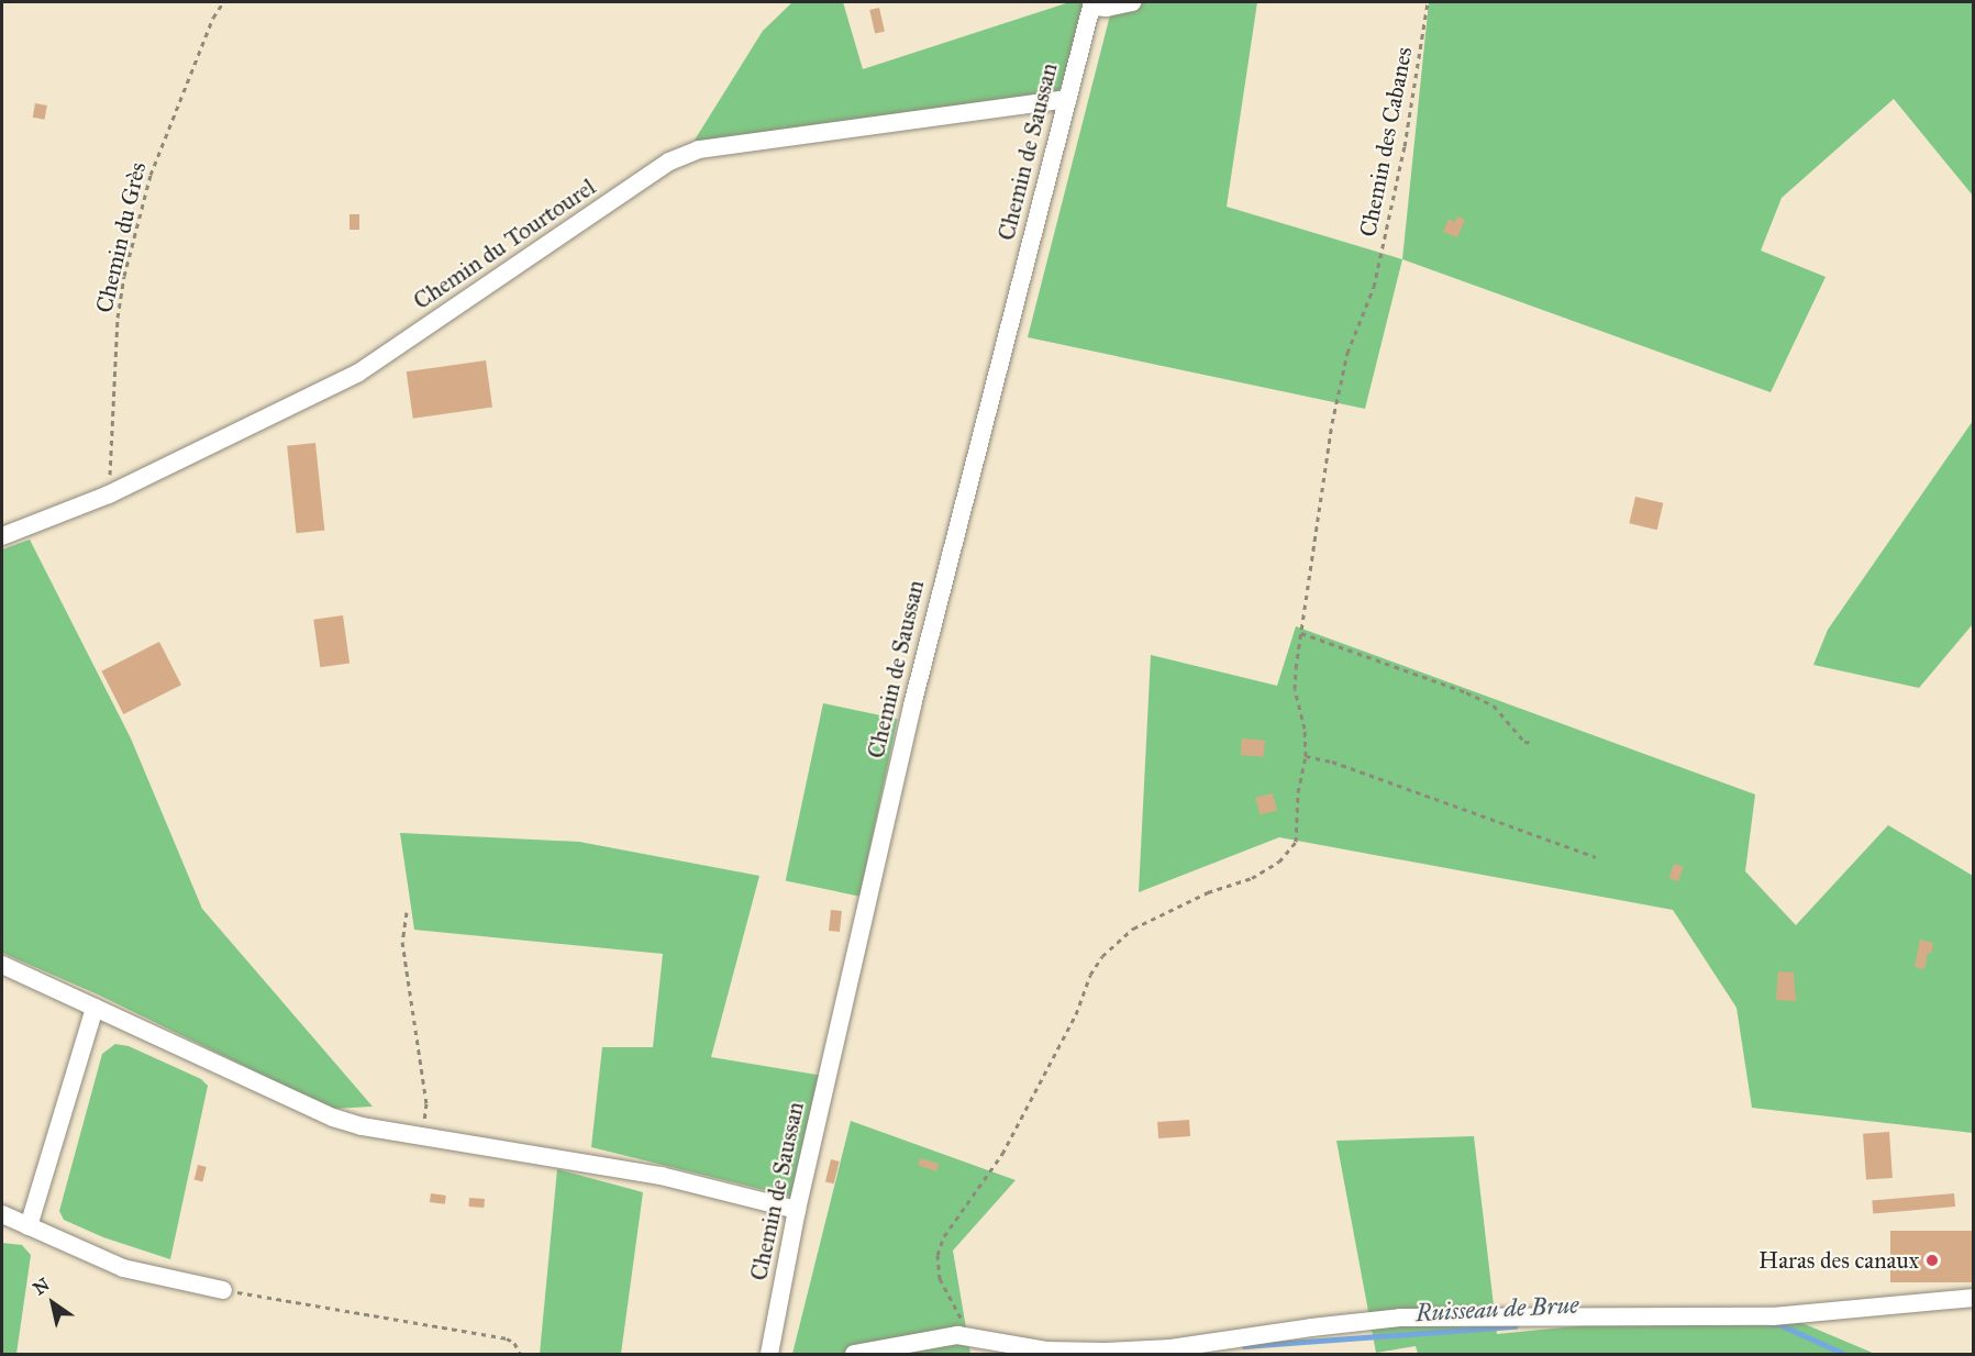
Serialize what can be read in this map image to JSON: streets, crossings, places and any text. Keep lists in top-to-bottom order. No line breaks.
{"streets":{"street":["Chemin de Saussan","Chemin du Tourtourel"],"path":["Chemin des Cabanes","Chemin du Grès"]},"crossings":[["Chemin de Saussan","Chemin du Tourtourel"],["Chemin du Grès","Chemin du Tourtourel"]],"water":["Ruisseau de Brue"],"places":["Haras des canaux"],"north":"top left"}
